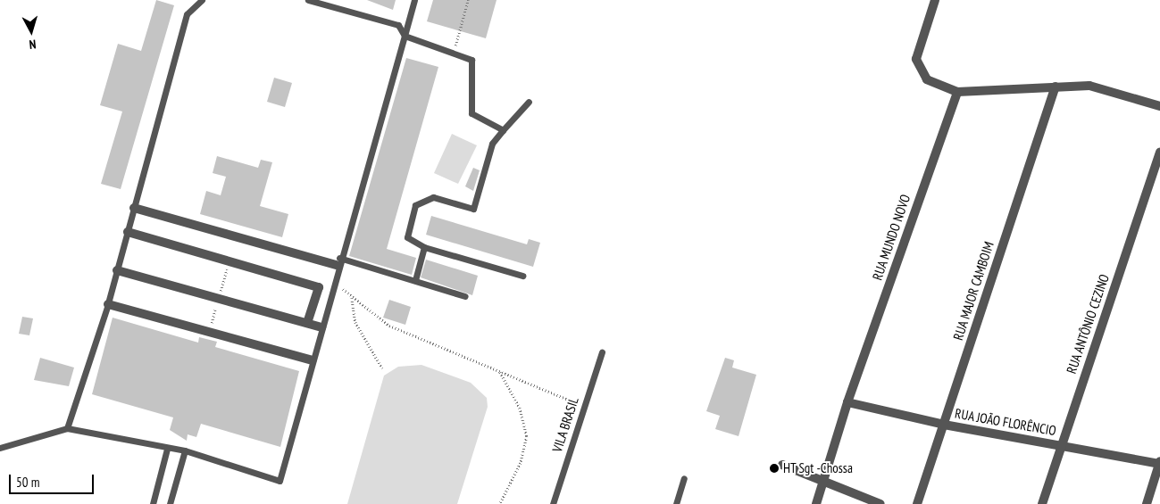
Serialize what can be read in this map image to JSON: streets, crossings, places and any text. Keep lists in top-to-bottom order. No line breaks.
{"streets":{"street":["RUA MUNDO NOVO","RUA MAJOR CAMBOIM","RUA ANTÔNIO CEZINO","RUA JOÃO FLORÊNCIO"],"lane":["VILA BRASIL"]},"crossings":[["RUA MUNDO NOVO","RUA JOÃO FLORÊNCIO"],["RUA MAJOR CAMBOIM","RUA JOÃO FLORÊNCIO"],["RUA ANTÔNIO CEZINO","RUA JOÃO FLORÊNCIO"]],"places":["HT Sgt -Chossa"],"scale_bar":"50 m","north":"bottom"}
